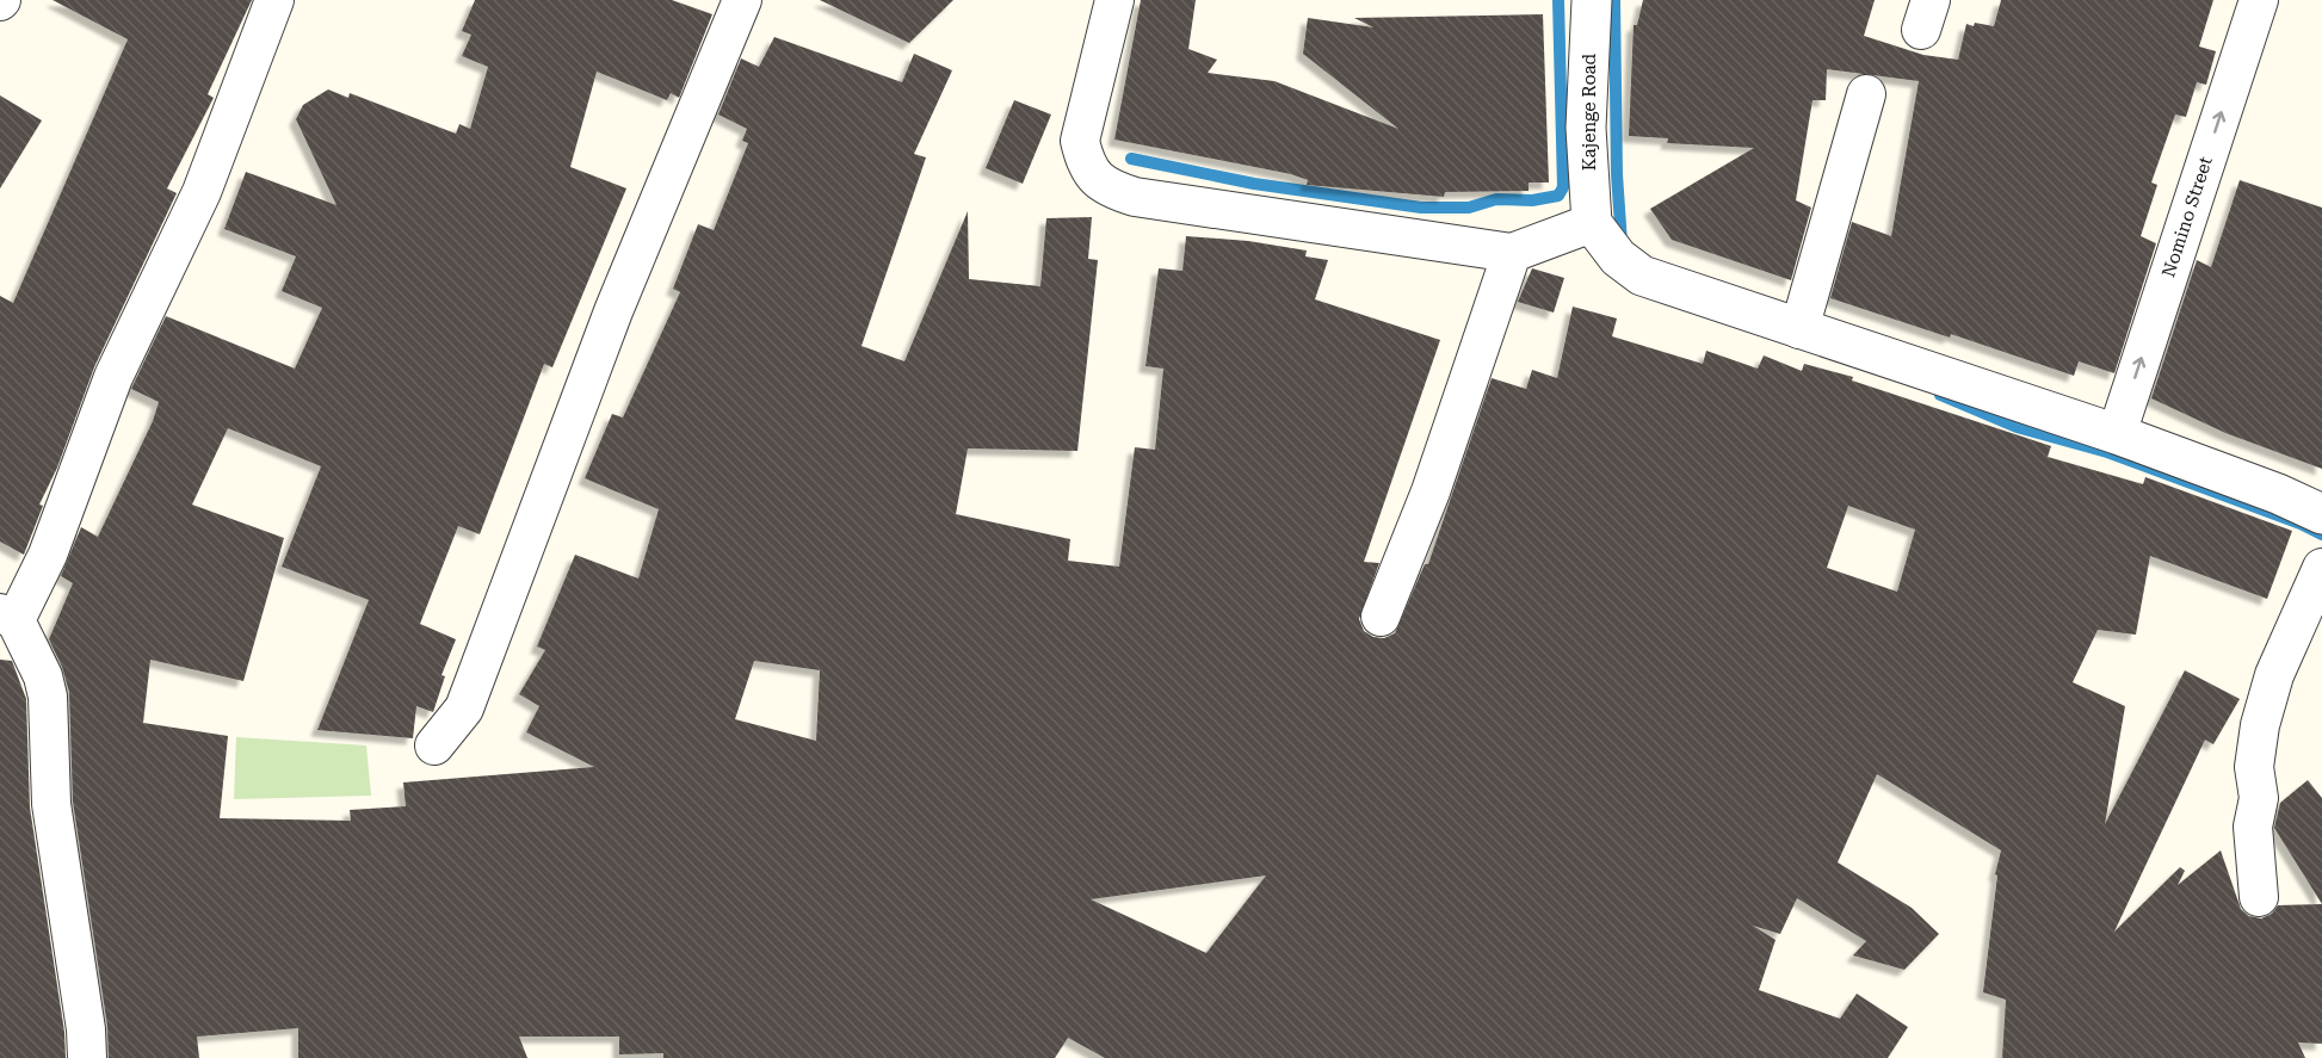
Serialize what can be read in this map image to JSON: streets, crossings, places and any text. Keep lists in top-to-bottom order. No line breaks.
{"streets":{"street":["Kajenge Road","Nomino Street"]},"one_way":["Nomino Street"]}
